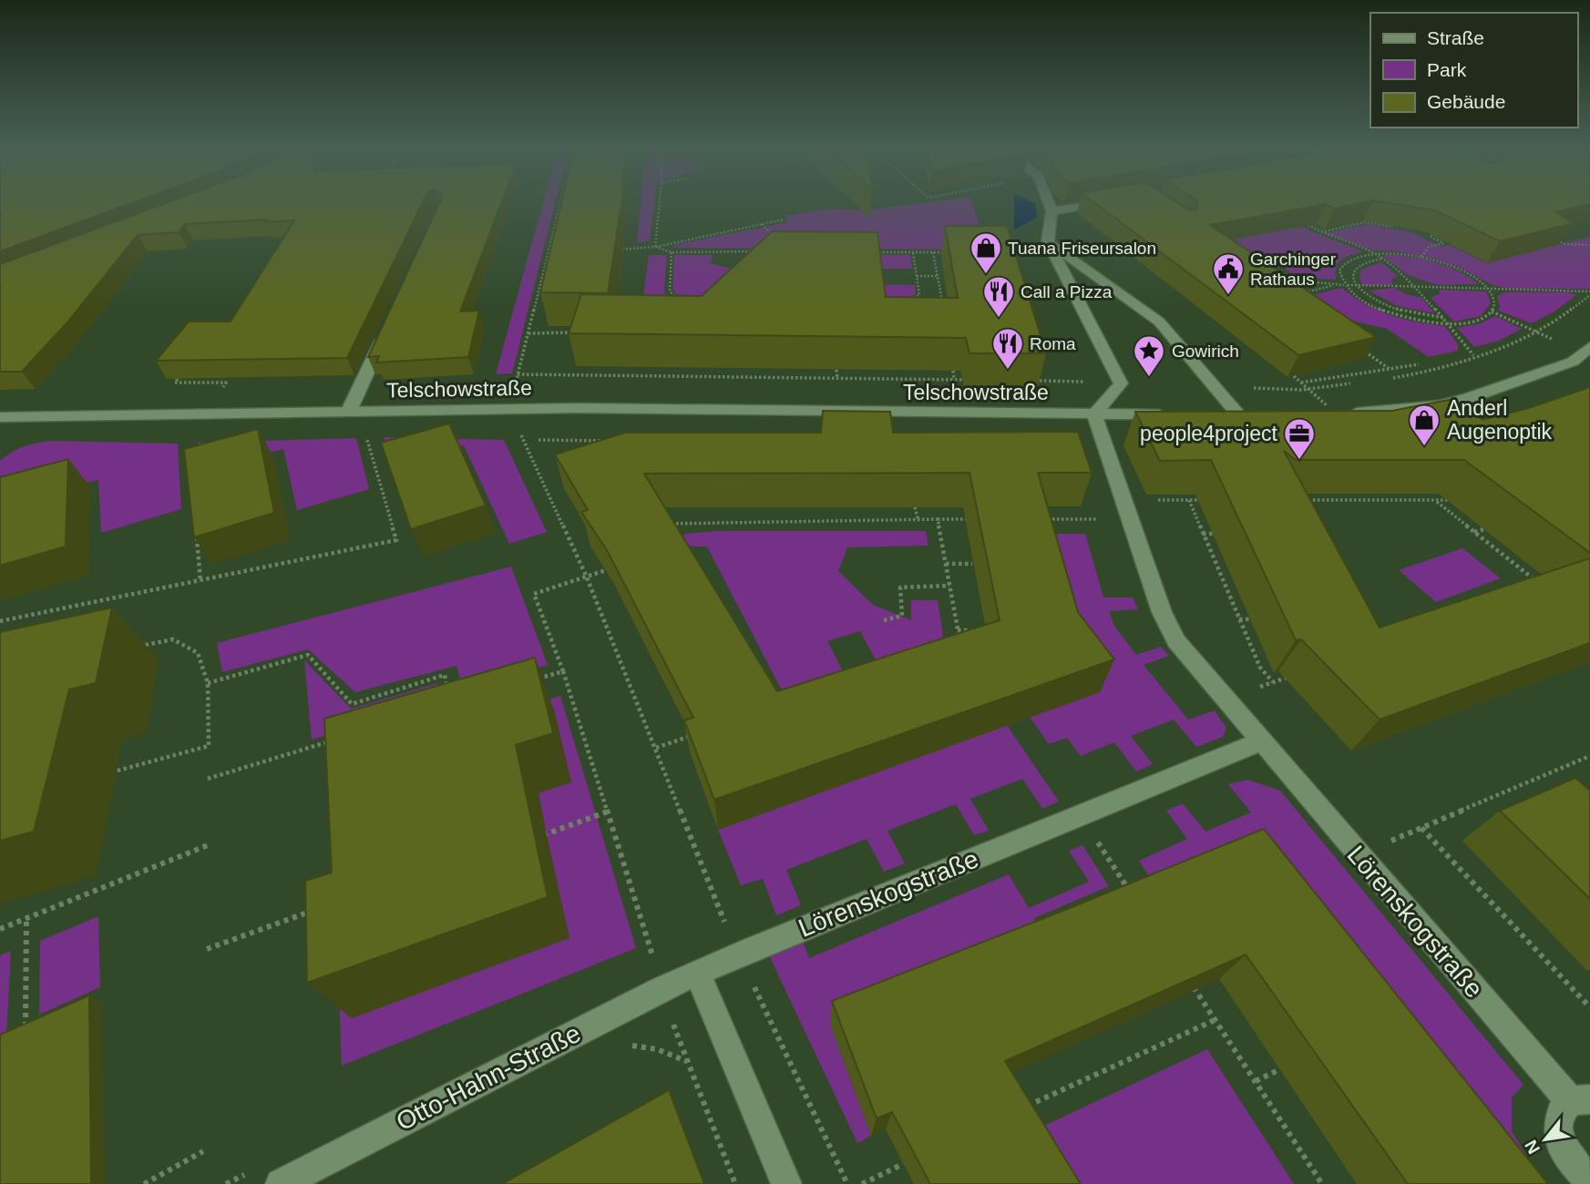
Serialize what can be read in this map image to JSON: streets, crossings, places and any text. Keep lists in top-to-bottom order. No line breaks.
{"streets":{"street":["Telschowstraße","Lörenskogstraße","Otto-Hahn-Straße"]},"crossings":[["Telschowstraße","Lörenskogstraße"],["Lörenskogstraße","Otto-Hahn-Straße"]],"places":{"shop":["Tuana Friseursalon","Anderl Augenoptik"],"public building":["Garchinger Rathaus"],"restaurant":["Call a Pizza","Roma"],"place":["Gowirich"],"office":["people4project"]},"legend":["Straße","Park","Gebäude"],"north":"bottom left"}
